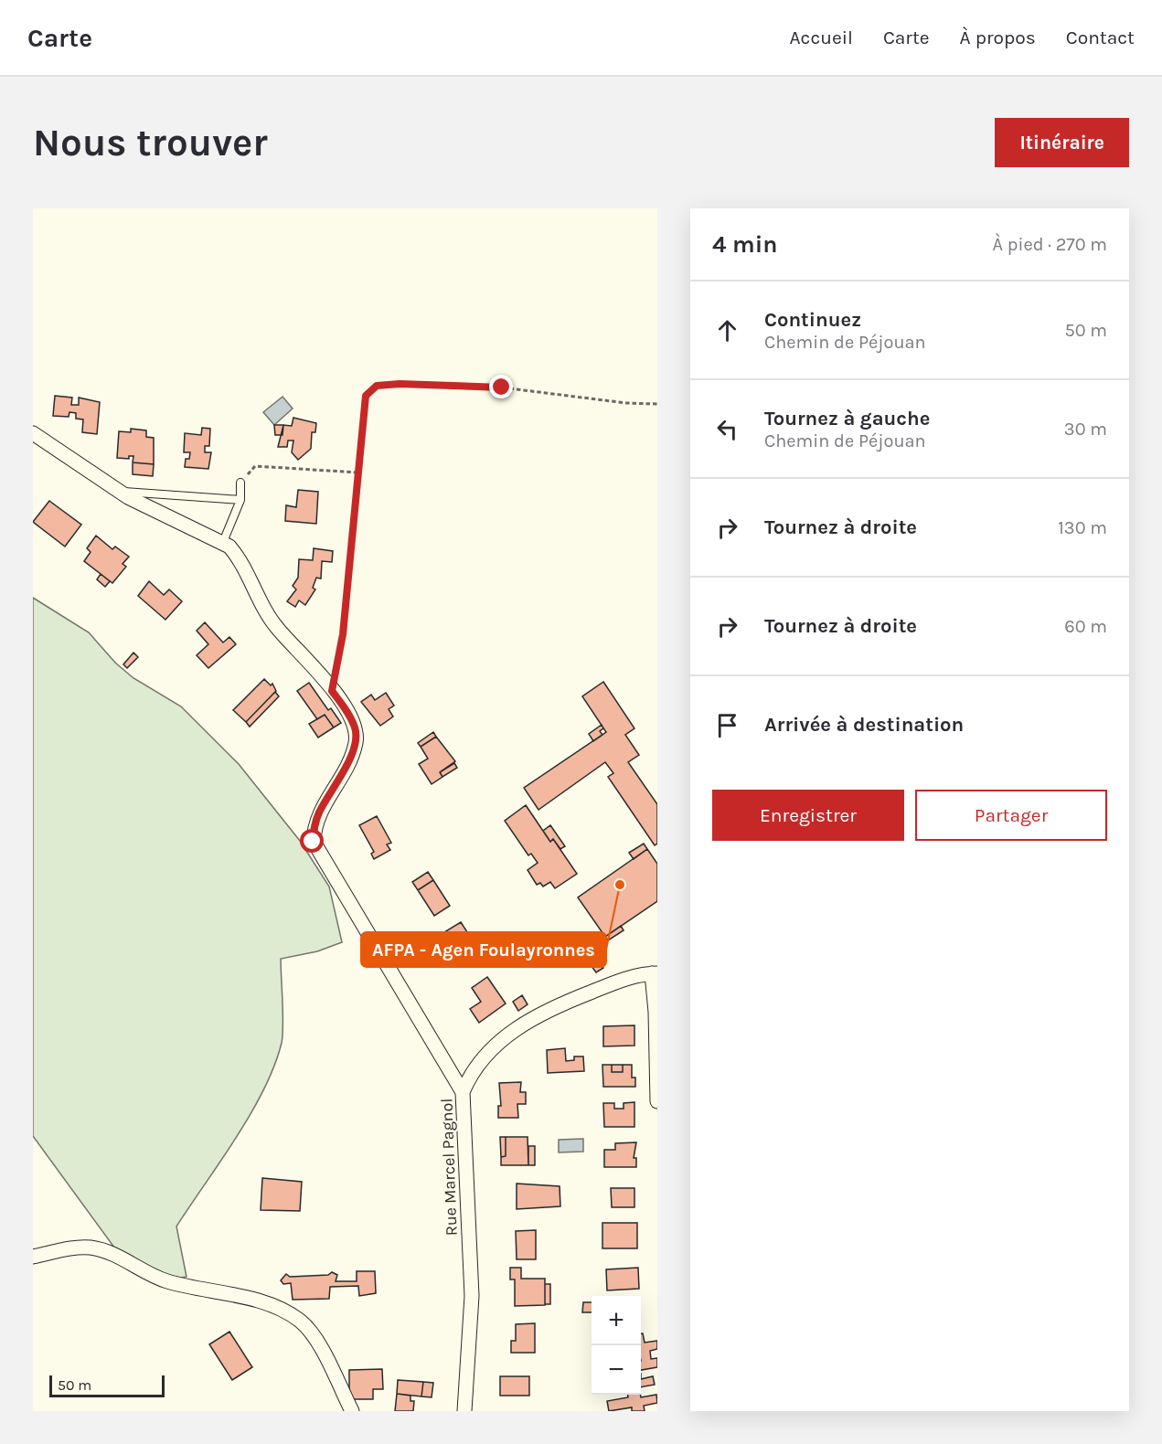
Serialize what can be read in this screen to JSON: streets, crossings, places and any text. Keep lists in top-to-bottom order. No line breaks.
{"streets":{"street":["Rue Marcel Pagnol"]},"places":["AFPA - Agen Foulayronnes"],"scale_bar":"50 m","page":{"header":"Carte","nav":["Accueil","Carte","À propos","Contact"],"buttons":["Itinéraire",["Enregistrer","Partager"]],"title":"Nous trouver","heading":["4 min","À pied · 270 m"],"list":[["Continuez","Chemin de Péjouan","50 m"],["Tournez à gauche","Chemin de Péjouan","30 m"],["Tournez à droite","130 m"],["Tournez à droite","60 m"],"Arrivée à destination"],"map_buttons":["+","−"],"scale":"50 m"}}
